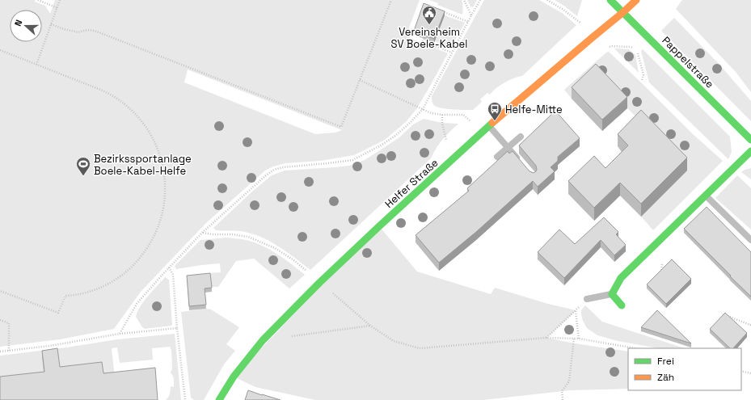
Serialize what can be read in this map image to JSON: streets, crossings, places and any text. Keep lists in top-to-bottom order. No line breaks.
{"streets":{"street":["Pappelstraße","Helfer Straße"]},"crossings":[["Pappelstraße","Helfer Straße"]],"places":{"public building":["Vereinsheim SV Boele-Kabel"],"bus stop":["Helfe-Mitte"],"sports":["Bezirkssportanlage Boele-Kabel-Helfe"]},"legend":["Frei","Zäh"],"north":"left"}
